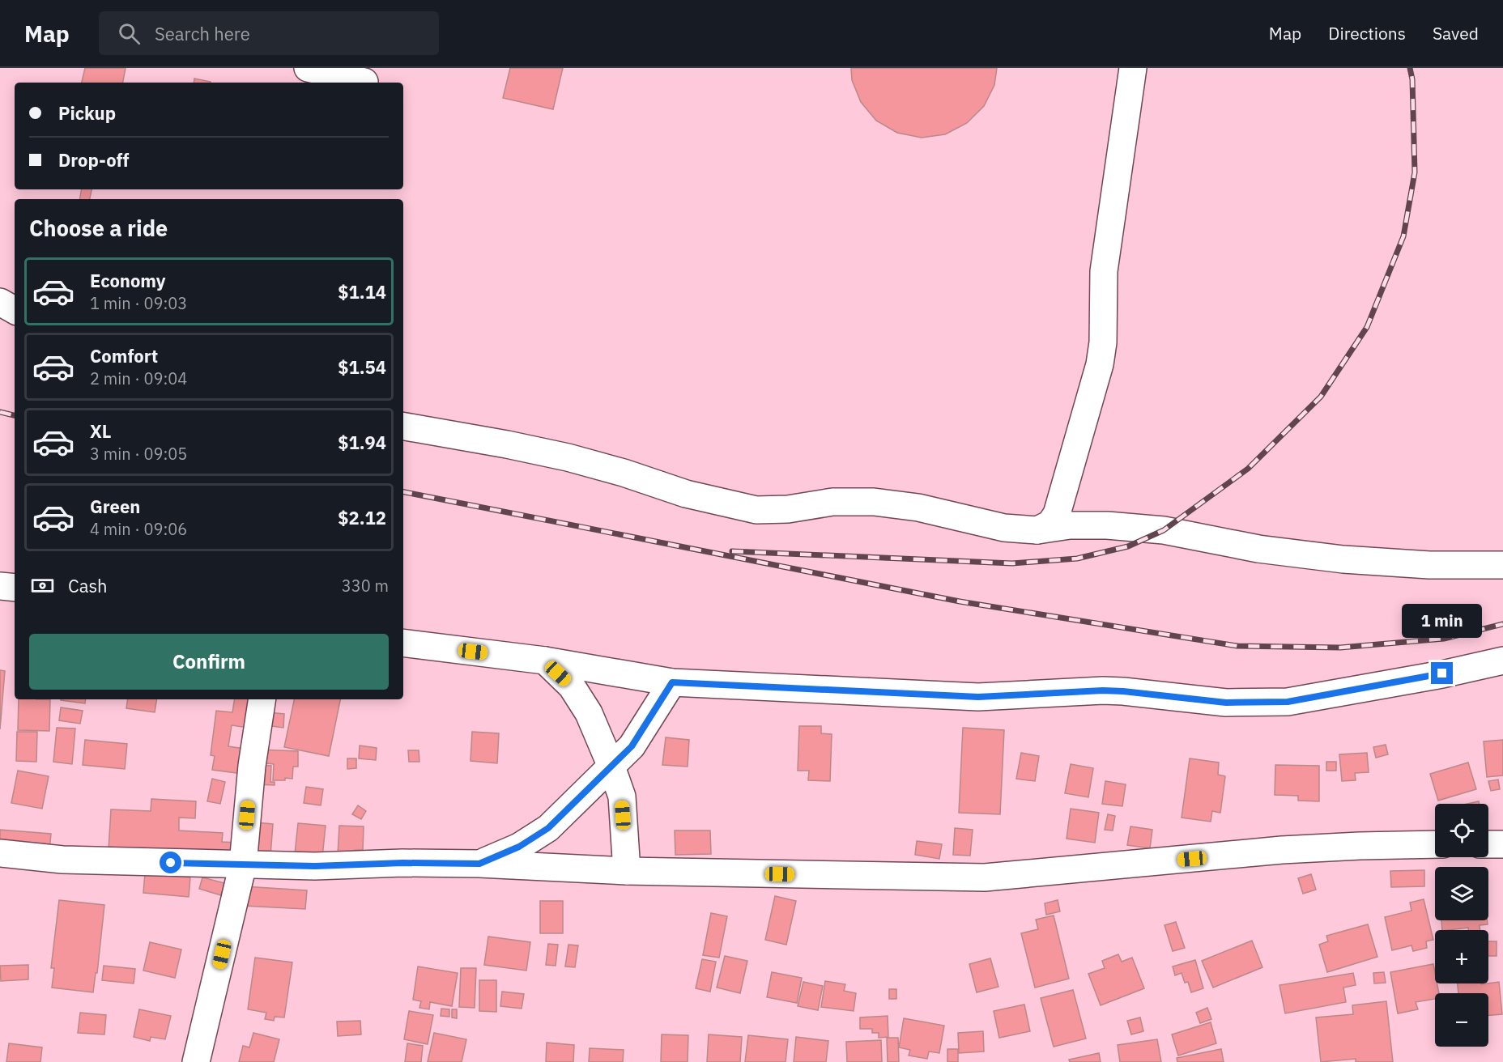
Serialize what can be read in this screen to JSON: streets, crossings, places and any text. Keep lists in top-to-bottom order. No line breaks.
{"page":{"header":"Map","search":"Search here","nav":["Map","Directions","Saved"],"banner":["Pickup","Drop-off"],"heading":"Choose a ride","list":[{"name":"Economy","note":"1 min · 09:03","value":"$1.14"},{"name":"Comfort","note":"2 min · 09:04","value":"$1.54"},{"name":"XL","note":"3 min · 09:05","value":"$1.94"},{"name":"Green","note":"4 min · 09:06","value":"$2.12"}],"pay":["Cash","330 m"],"bubble":"1 min","buttons":"Confirm","map_buttons":["+","−"]}}
